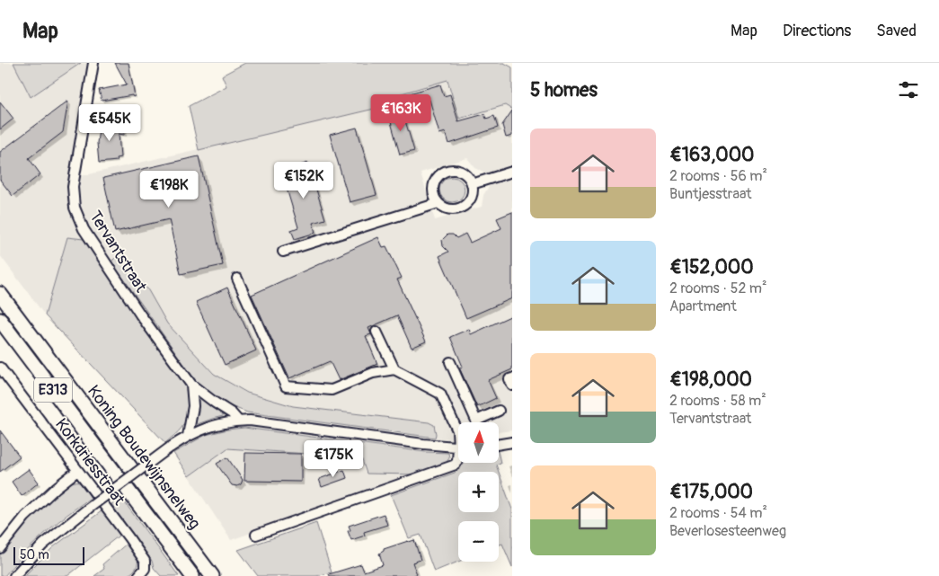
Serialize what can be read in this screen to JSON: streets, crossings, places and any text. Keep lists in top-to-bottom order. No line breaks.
{"streets":{"highway":["E313","Koning Boudewijnsnelweg"],"street":["Tervantstraat","Korkdriesstraat"]},"scale_bar":"50 m","north":"top","page":{"header":"Map","nav":["Map","Directions","Saved"],"heading":"5 homes","price":["€163K","€545K","€152K","€198K","€175K"],"list":[{"name":"€163,000","note":"2 rooms · 56 m² · Buntjesstraat"},{"name":"€152,000","note":"2 rooms · 52 m² · Apartment"},{"name":"€198,000","note":"2 rooms · 58 m² · Tervantstraat"},{"name":"€175,000","note":"2 rooms · 54 m² · Beverlosesteenweg"}],"map_buttons":["+","−"],"scale":"50 m"}}
